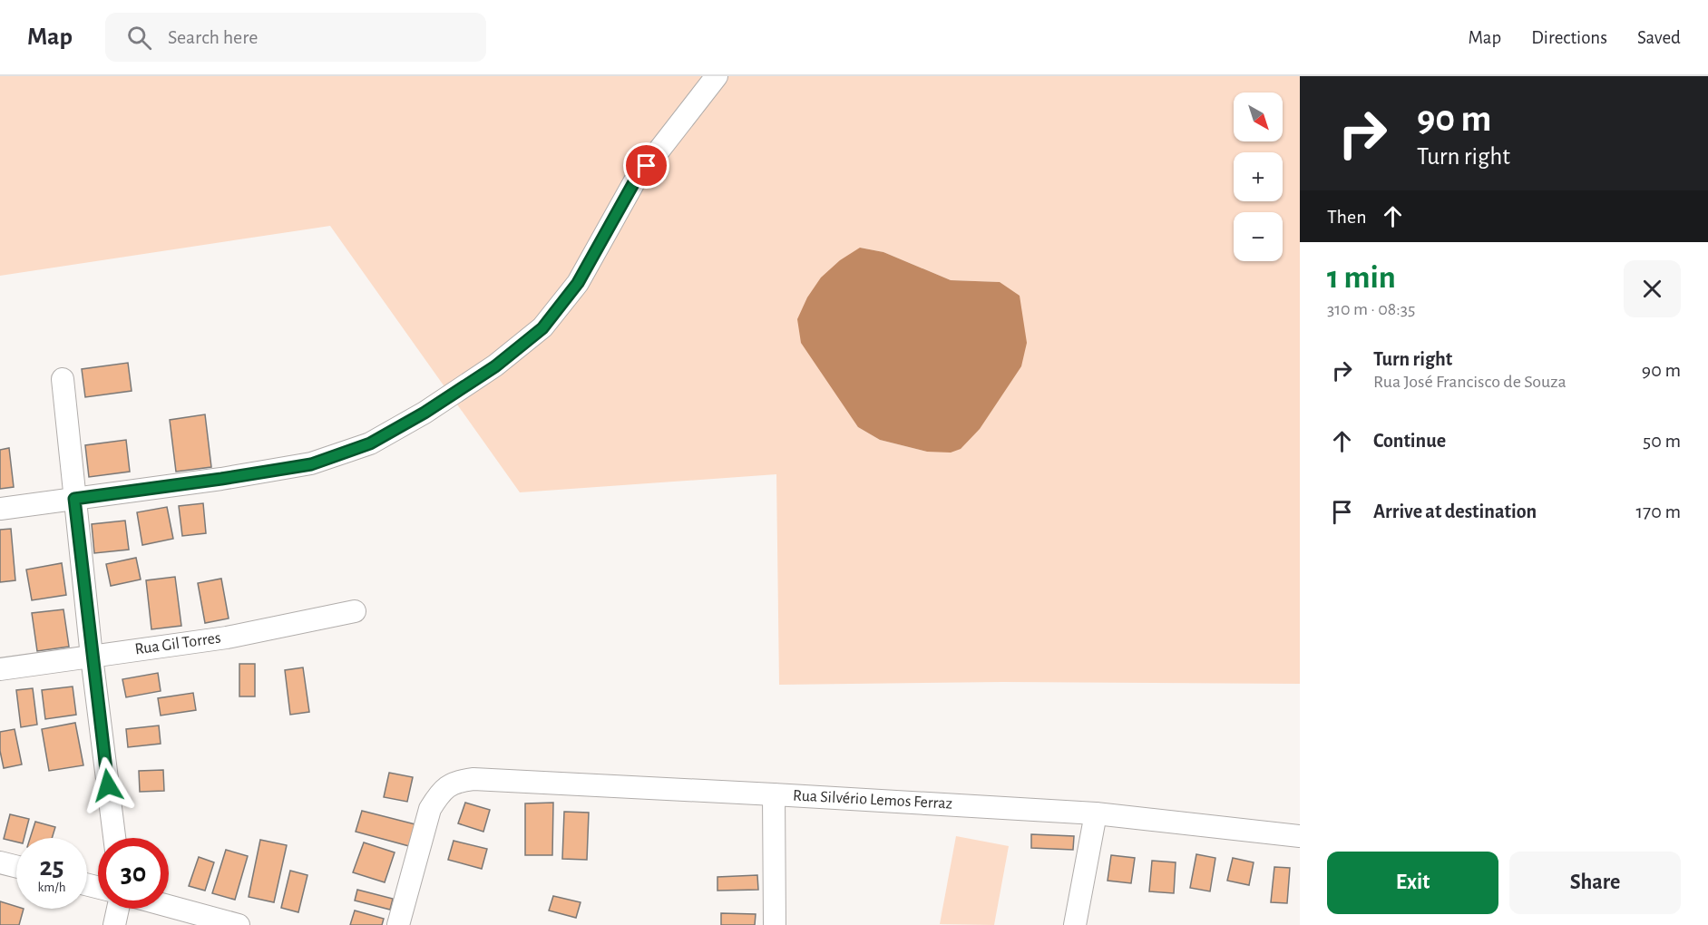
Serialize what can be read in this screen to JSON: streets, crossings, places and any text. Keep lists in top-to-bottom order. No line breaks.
{"streets":{"street":["Rua Gil Torres","Rua Silvério Lemos Ferraz"]},"north":"bottom right","page":{"header":"Map","search":"Search here","nav":["Map","Directions","Saved"],"turn":["90 m","Turn right"],"map_buttons":["+","−"],"then":"Then","heading":["1 min","310 m · 08:35"],"list":[{"name":"Turn right","note":"Rua José Francisco de Souza","value":"90 m"},{"name":"Continue","value":"50 m"},{"name":"Arrive at destination","value":"170 m"}],"speed":"25 km/h","limit":"30","buttons":["Exit","Share"]}}
